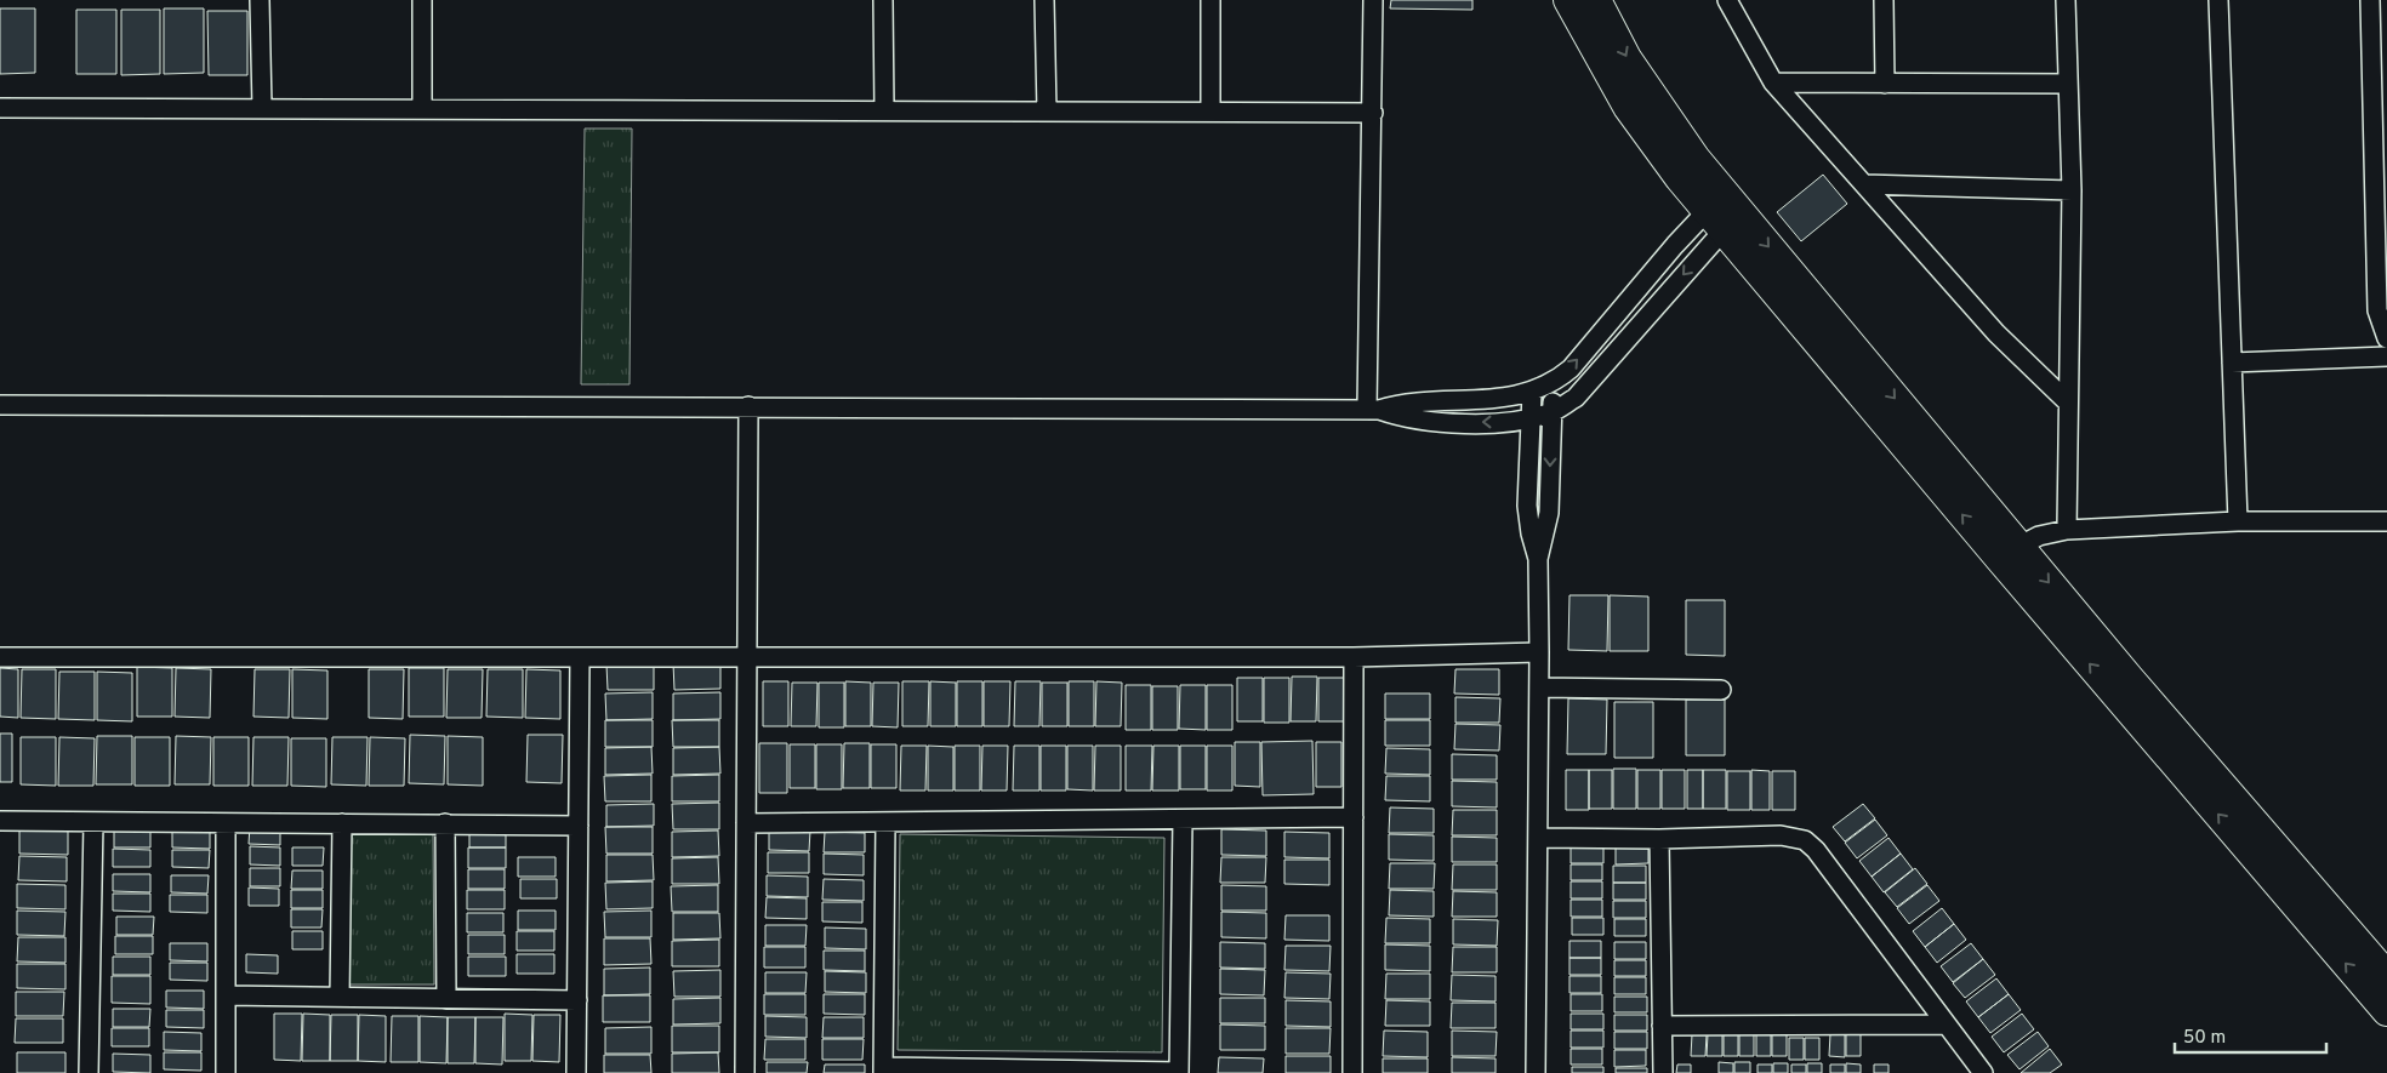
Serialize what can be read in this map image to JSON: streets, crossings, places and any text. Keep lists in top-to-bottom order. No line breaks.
{"scale_bar":"50 m"}
